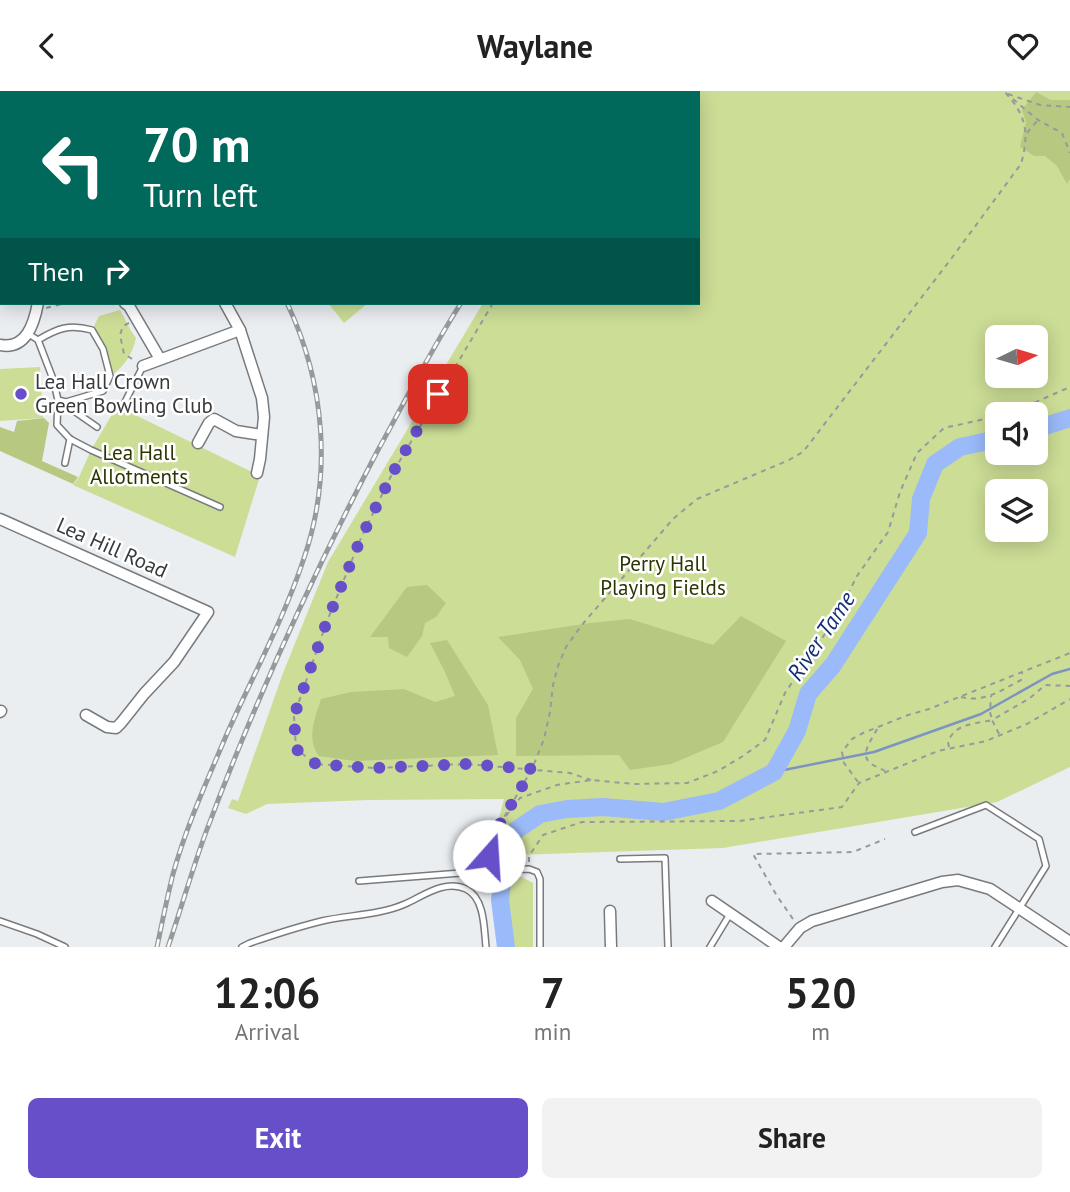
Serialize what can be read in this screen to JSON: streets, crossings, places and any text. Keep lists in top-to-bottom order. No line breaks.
{"streets":{"street":["Lea Hill Road"]},"water":["River Tame"],"parks":["Lea Hall Allotments","Perry Hall Playing Fields"],"places":["Lea Hall Crown Green Bowling Club"],"north":"right","page":{"header":"Waylane","turn":["70 m","Turn left"],"then":"Then","eta":["12:06","Arrival","7","min","520","m"],"buttons":["Exit","Share"]}}
